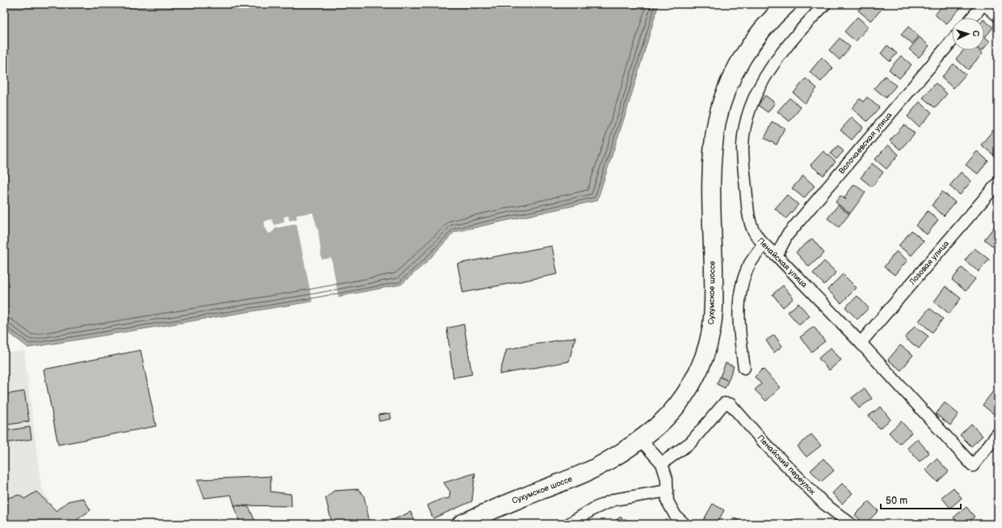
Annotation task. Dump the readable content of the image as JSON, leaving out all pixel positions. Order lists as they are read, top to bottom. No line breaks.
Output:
{"streets":{"highway":["Сухумское шоссе"],"street":["Волочаевская улица","Пенайская улица","Лозовая улица","Пенайский переулок"]},"crossings":[["Волочаевская улица","Пенайская улица"],["Пенайская улица","Лозовая улица"]],"scale_bar":"50 m","north":"right"}
